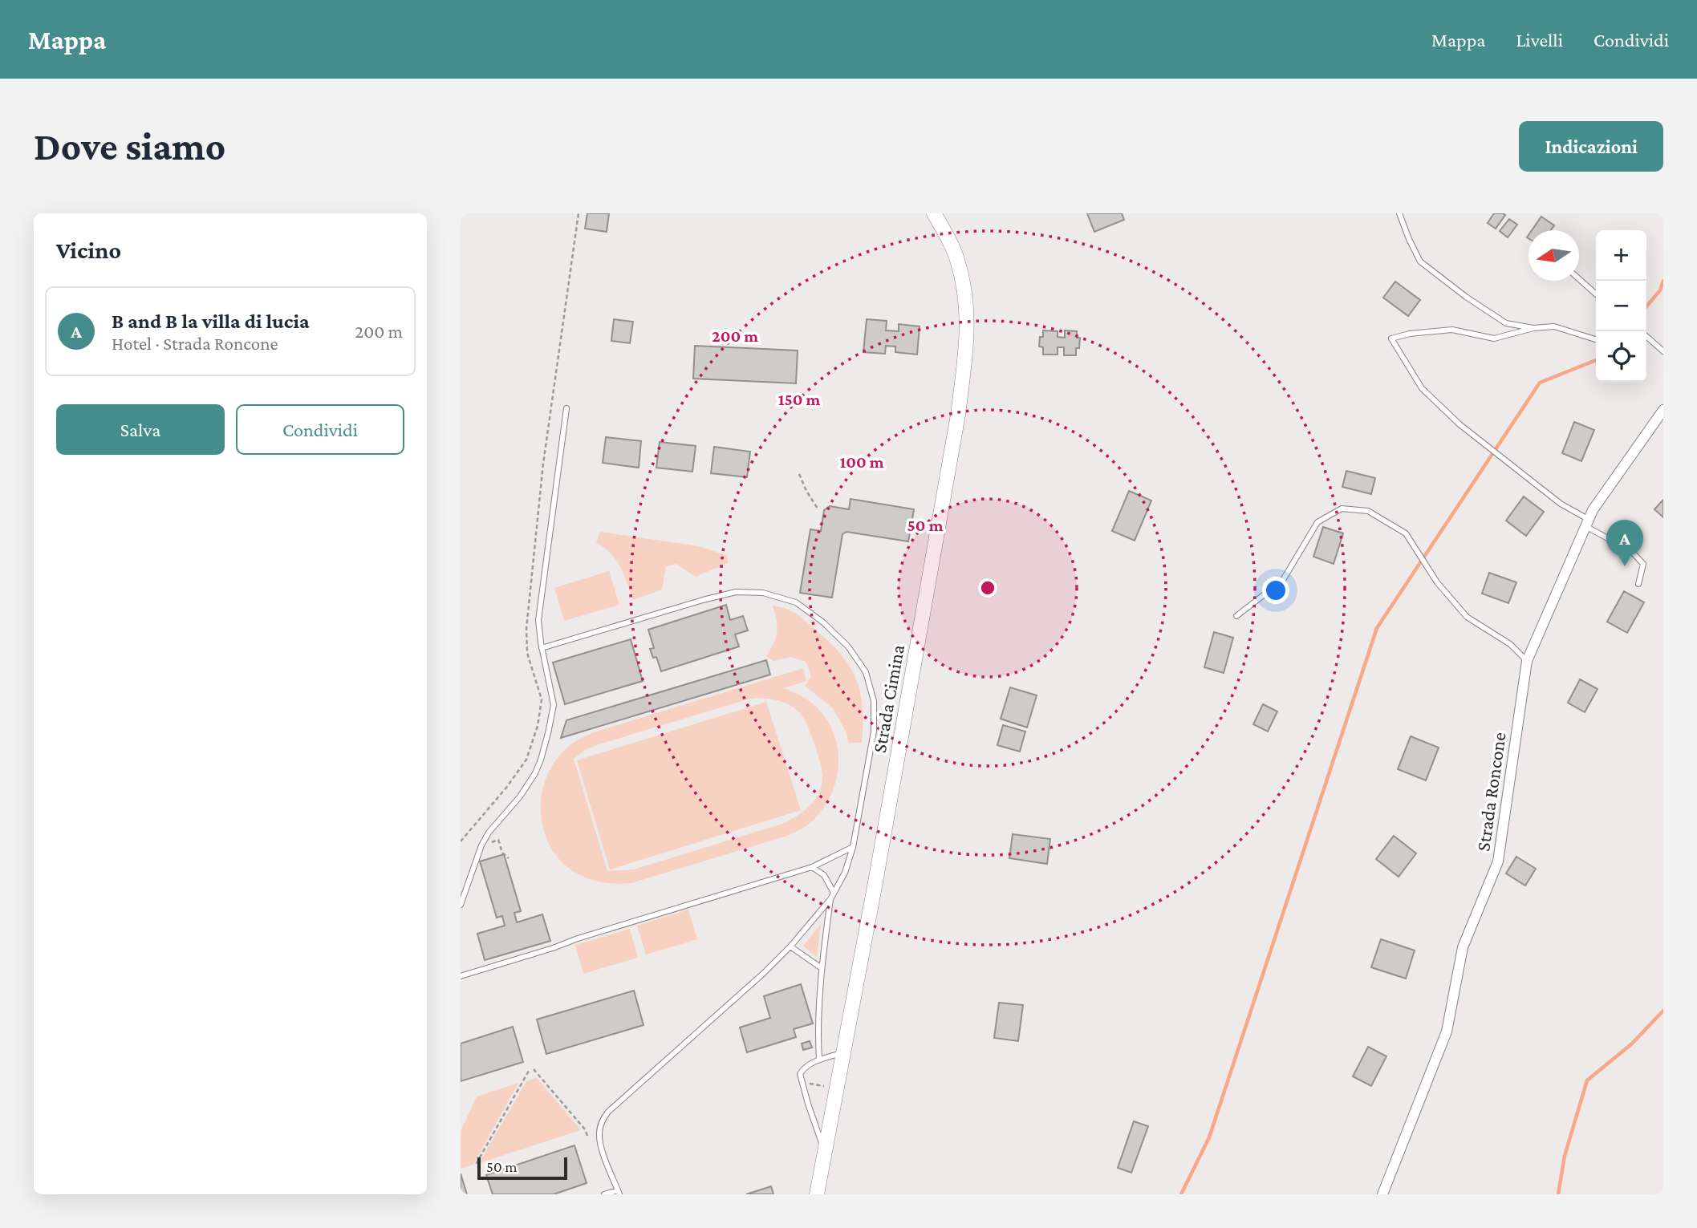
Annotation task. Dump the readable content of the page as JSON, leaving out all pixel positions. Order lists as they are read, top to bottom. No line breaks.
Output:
{"streets":{"main road":["Strada Cimina"],"street":["Strada Roncone"]},"scale_bar":"50 m","north":"left","page":{"header":"Mappa","nav":["Mappa","Livelli","Condividi"],"buttons":["Indicazioni",["Salva","Condividi"]],"title":"Dove siamo","heading":"Vicino","map_buttons":["+","−"],"list":[{"mark":"A","name":"B and B la villa di lucia","note":"Hotel · Strada Roncone","value":"200 m"}],"pins":"A","scale":"50 m"},"rings":["200 m","150 m","100 m","50 m"]}
